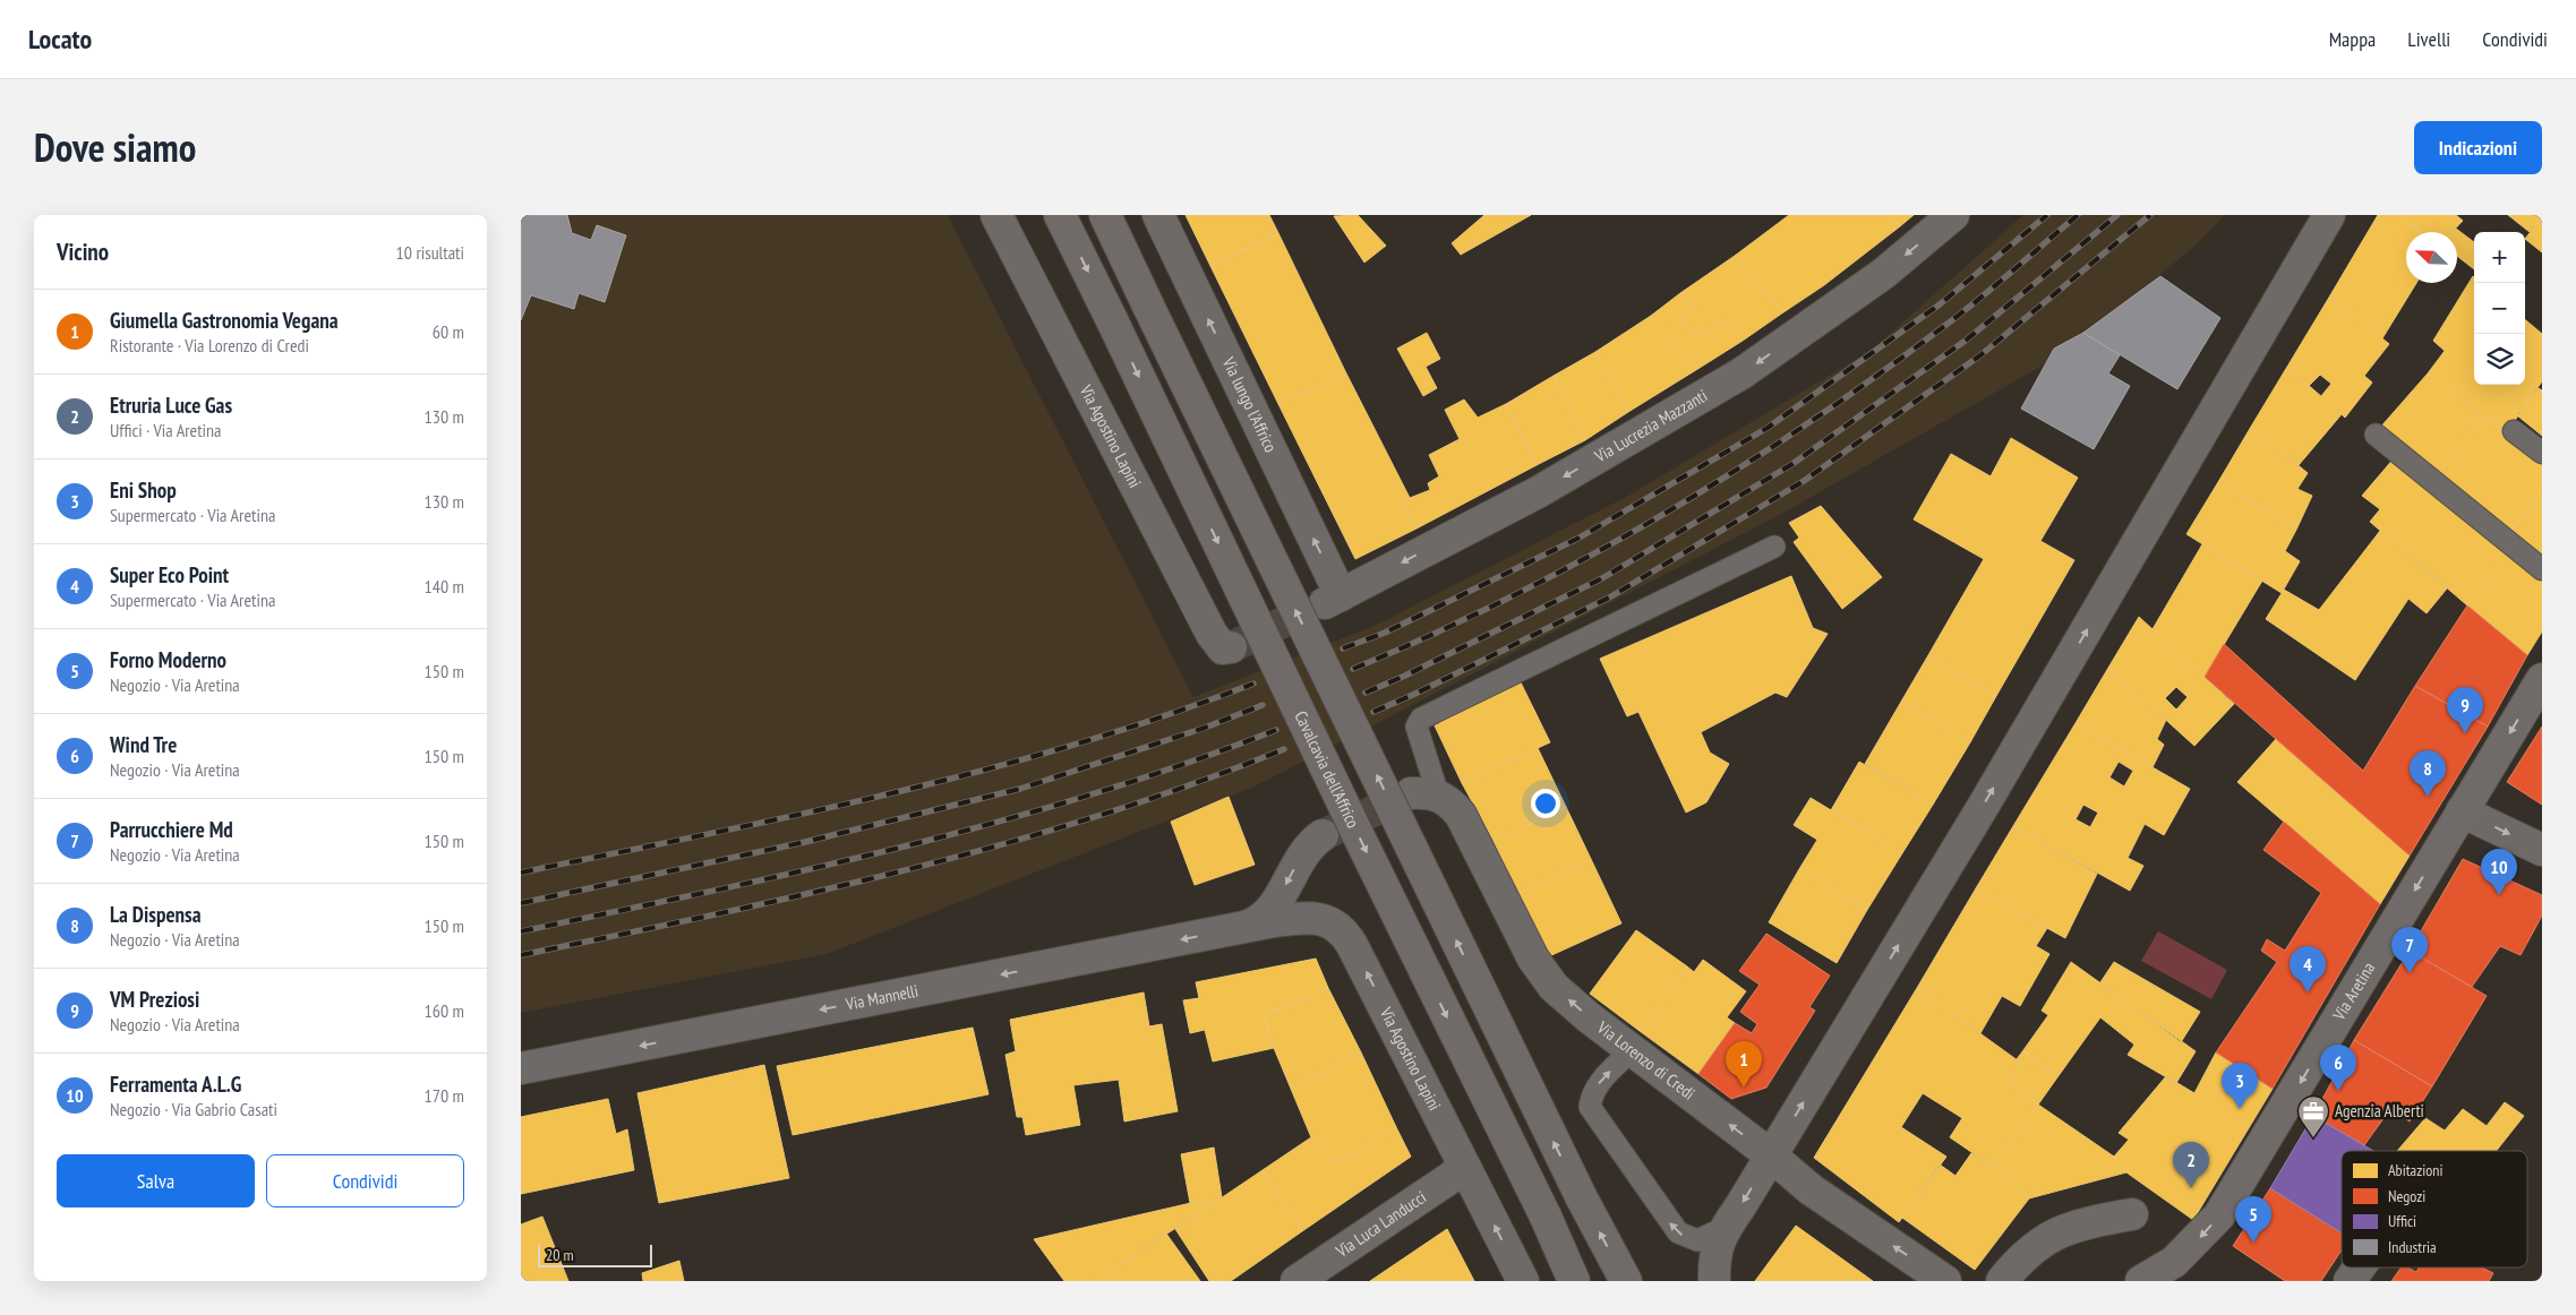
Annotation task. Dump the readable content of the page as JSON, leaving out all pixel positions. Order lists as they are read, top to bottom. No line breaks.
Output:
{"streets":{"street":["Via lungo l'Affrico","Via Lucrezia Mazzanti","Via Agostino Lapini","Cavalcavia dell'Affrico","Via Aretina","Via Mannelli","Via Lorenzo di Credi","Via Luca Landucci"]},"crossings":[["Via lungo l'Affrico","Via Lucrezia Mazzanti"],["Via Agostino Lapini","Via Mannelli"],["Via Agostino Lapini","Via Luca Landucci"]],"one_way":["Via Lucrezia Mazzanti","Via Aretina","Via Mannelli"],"places":{"office":["Agenzia Alberti"]},"legend":["Abitazioni","Negozi","Uffici","Industria"],"scale_bar":"20 m","north":"top left","page":{"header":"Locato","nav":["Mappa","Livelli","Condividi"],"title":"Dove siamo","buttons":["Indicazioni",["Salva","Condividi"]],"heading":["Vicino","10 risultati"],"map_buttons":["+","−"],"list":[{"mark":"1","name":"Giumella Gastronomia Vegana","note":"Ristorante · Via Lorenzo di Credi","value":"60 m"},{"mark":"2","name":"Etruria Luce Gas","note":"Uffici · Via Aretina","value":"130 m"},{"mark":"3","name":"Eni Shop","note":"Supermercato · Via Aretina","value":"130 m"},{"mark":"4","name":"Super Eco Point","note":"Supermercato · Via Aretina","value":"140 m"},{"mark":"5","name":"Forno Moderno","note":"Negozio · Via Aretina","value":"150 m"},{"mark":"6","name":"Wind Tre","note":"Negozio · Via Aretina","value":"150 m"},{"mark":"7","name":"Parrucchiere Md","note":"Negozio · Via Aretina","value":"150 m"},{"mark":"8","name":"La Dispensa","note":"Negozio · Via Aretina","value":"150 m"},{"mark":"9","name":"VM Preziosi","note":"Negozio · Via Aretina","value":"160 m"},{"mark":"10","name":"Ferramenta A.L.G","note":"Negozio · Via Gabrio Casati","value":"170 m"}],"pins":["9","8","10","7","4","1","6","3","2","5"],"scale":"20 m"}}
